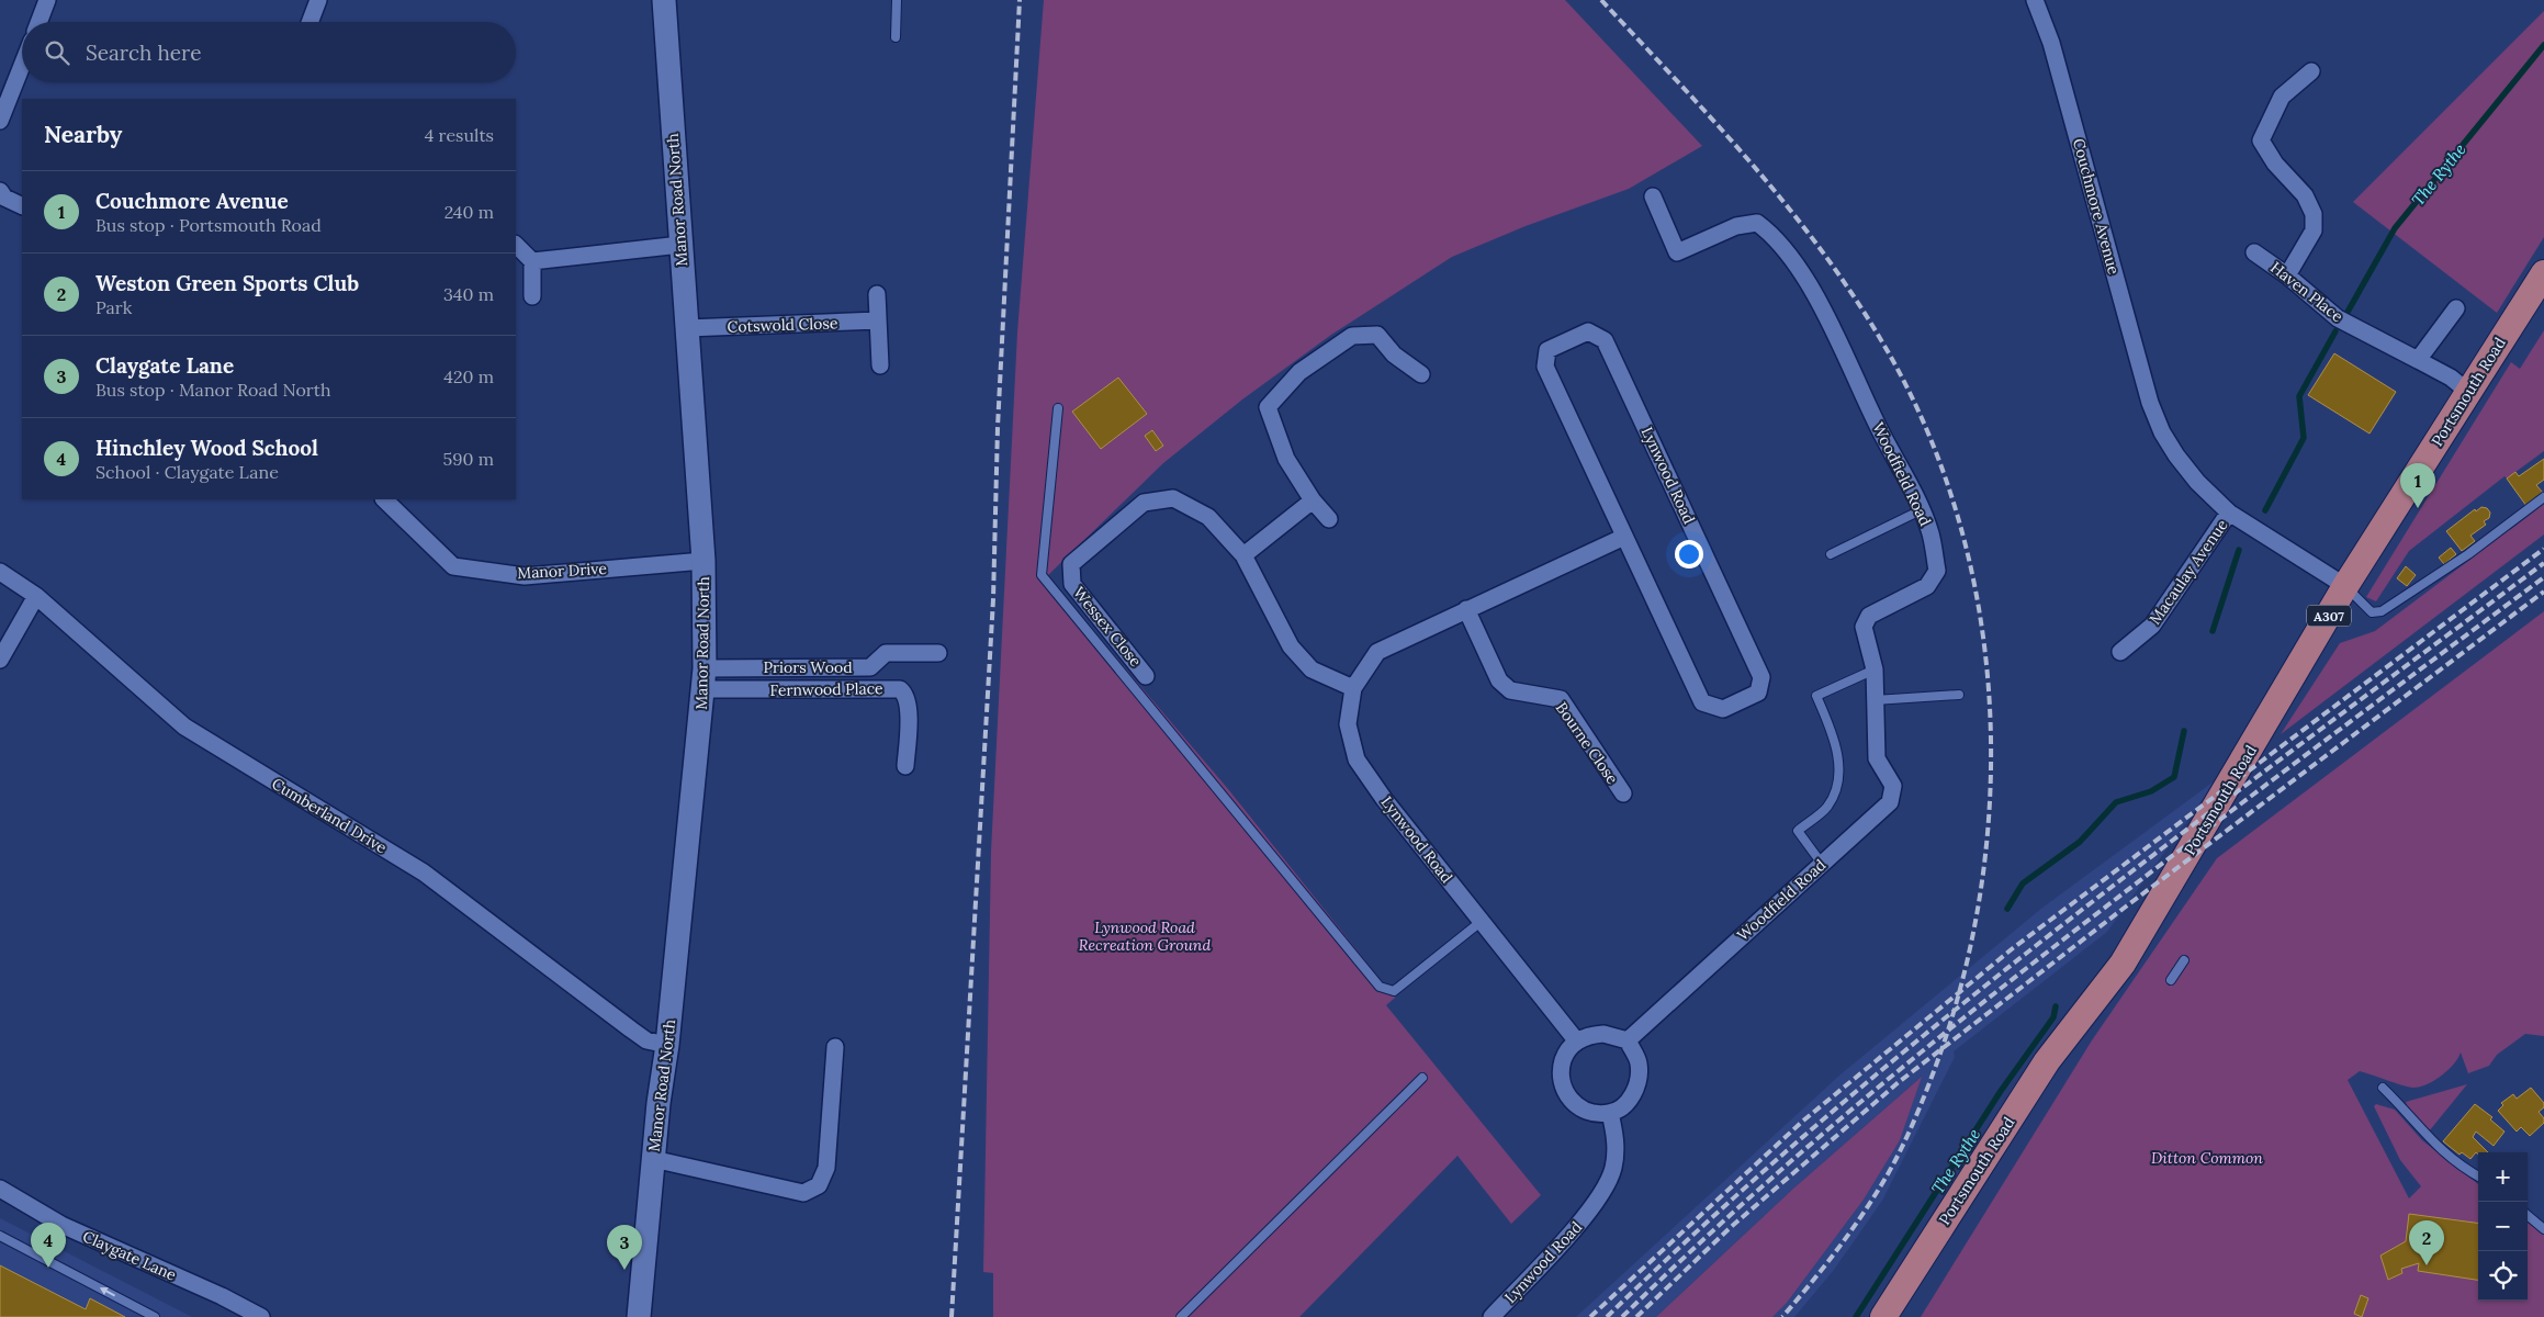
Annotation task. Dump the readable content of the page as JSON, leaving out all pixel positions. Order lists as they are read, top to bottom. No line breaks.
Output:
{"streets":{"main road":["Portsmouth Road","A307"],"street":["Manor Road North","Couchmore Avenue","Haven Place","Cotswold Close","Woodfield Road","Lynwood Road","Manor Drive","Macaulay Avenue","Wessex Close","Priors Wood","Fernwood Place","Bourne Close","Cumberland Drive","Claygate Lane"]},"crossings":[["Manor Road North","Cotswold Close"],["Manor Road North","Manor Drive"],["Manor Road North","Priors Wood"],["Manor Road North","Fernwood Place"],["Manor Road North","Cumberland Drive"],["Couchmore Avenue","Portsmouth Road"],["Couchmore Avenue","Macaulay Avenue"],["Haven Place","Portsmouth Road"],["Woodfield Road","Lynwood Road"],["Lynwood Road","Wessex Close"],["Lynwood Road","Bourne Close"],["Priors Wood","Fernwood Place"]],"water":["The Rythe"],"parks":["Lynwood Road Recreation Ground","Ditton Common"],"page":{"search":"Search here","heading":["Nearby","4 results"],"list":[{"mark":"1","name":"Couchmore Avenue","note":"Bus stop · Portsmouth Road","value":"240 m"},{"mark":"2","name":"Weston Green Sports Club","note":"Park","value":"340 m"},{"mark":"3","name":"Claygate Lane","note":"Bus stop · Manor Road North","value":"420 m"},{"mark":"4","name":"Hinchley Wood School","note":"School · Claygate Lane","value":"590 m"}],"pins":["1","2","4","3"],"map_buttons":["+","−"]}}
